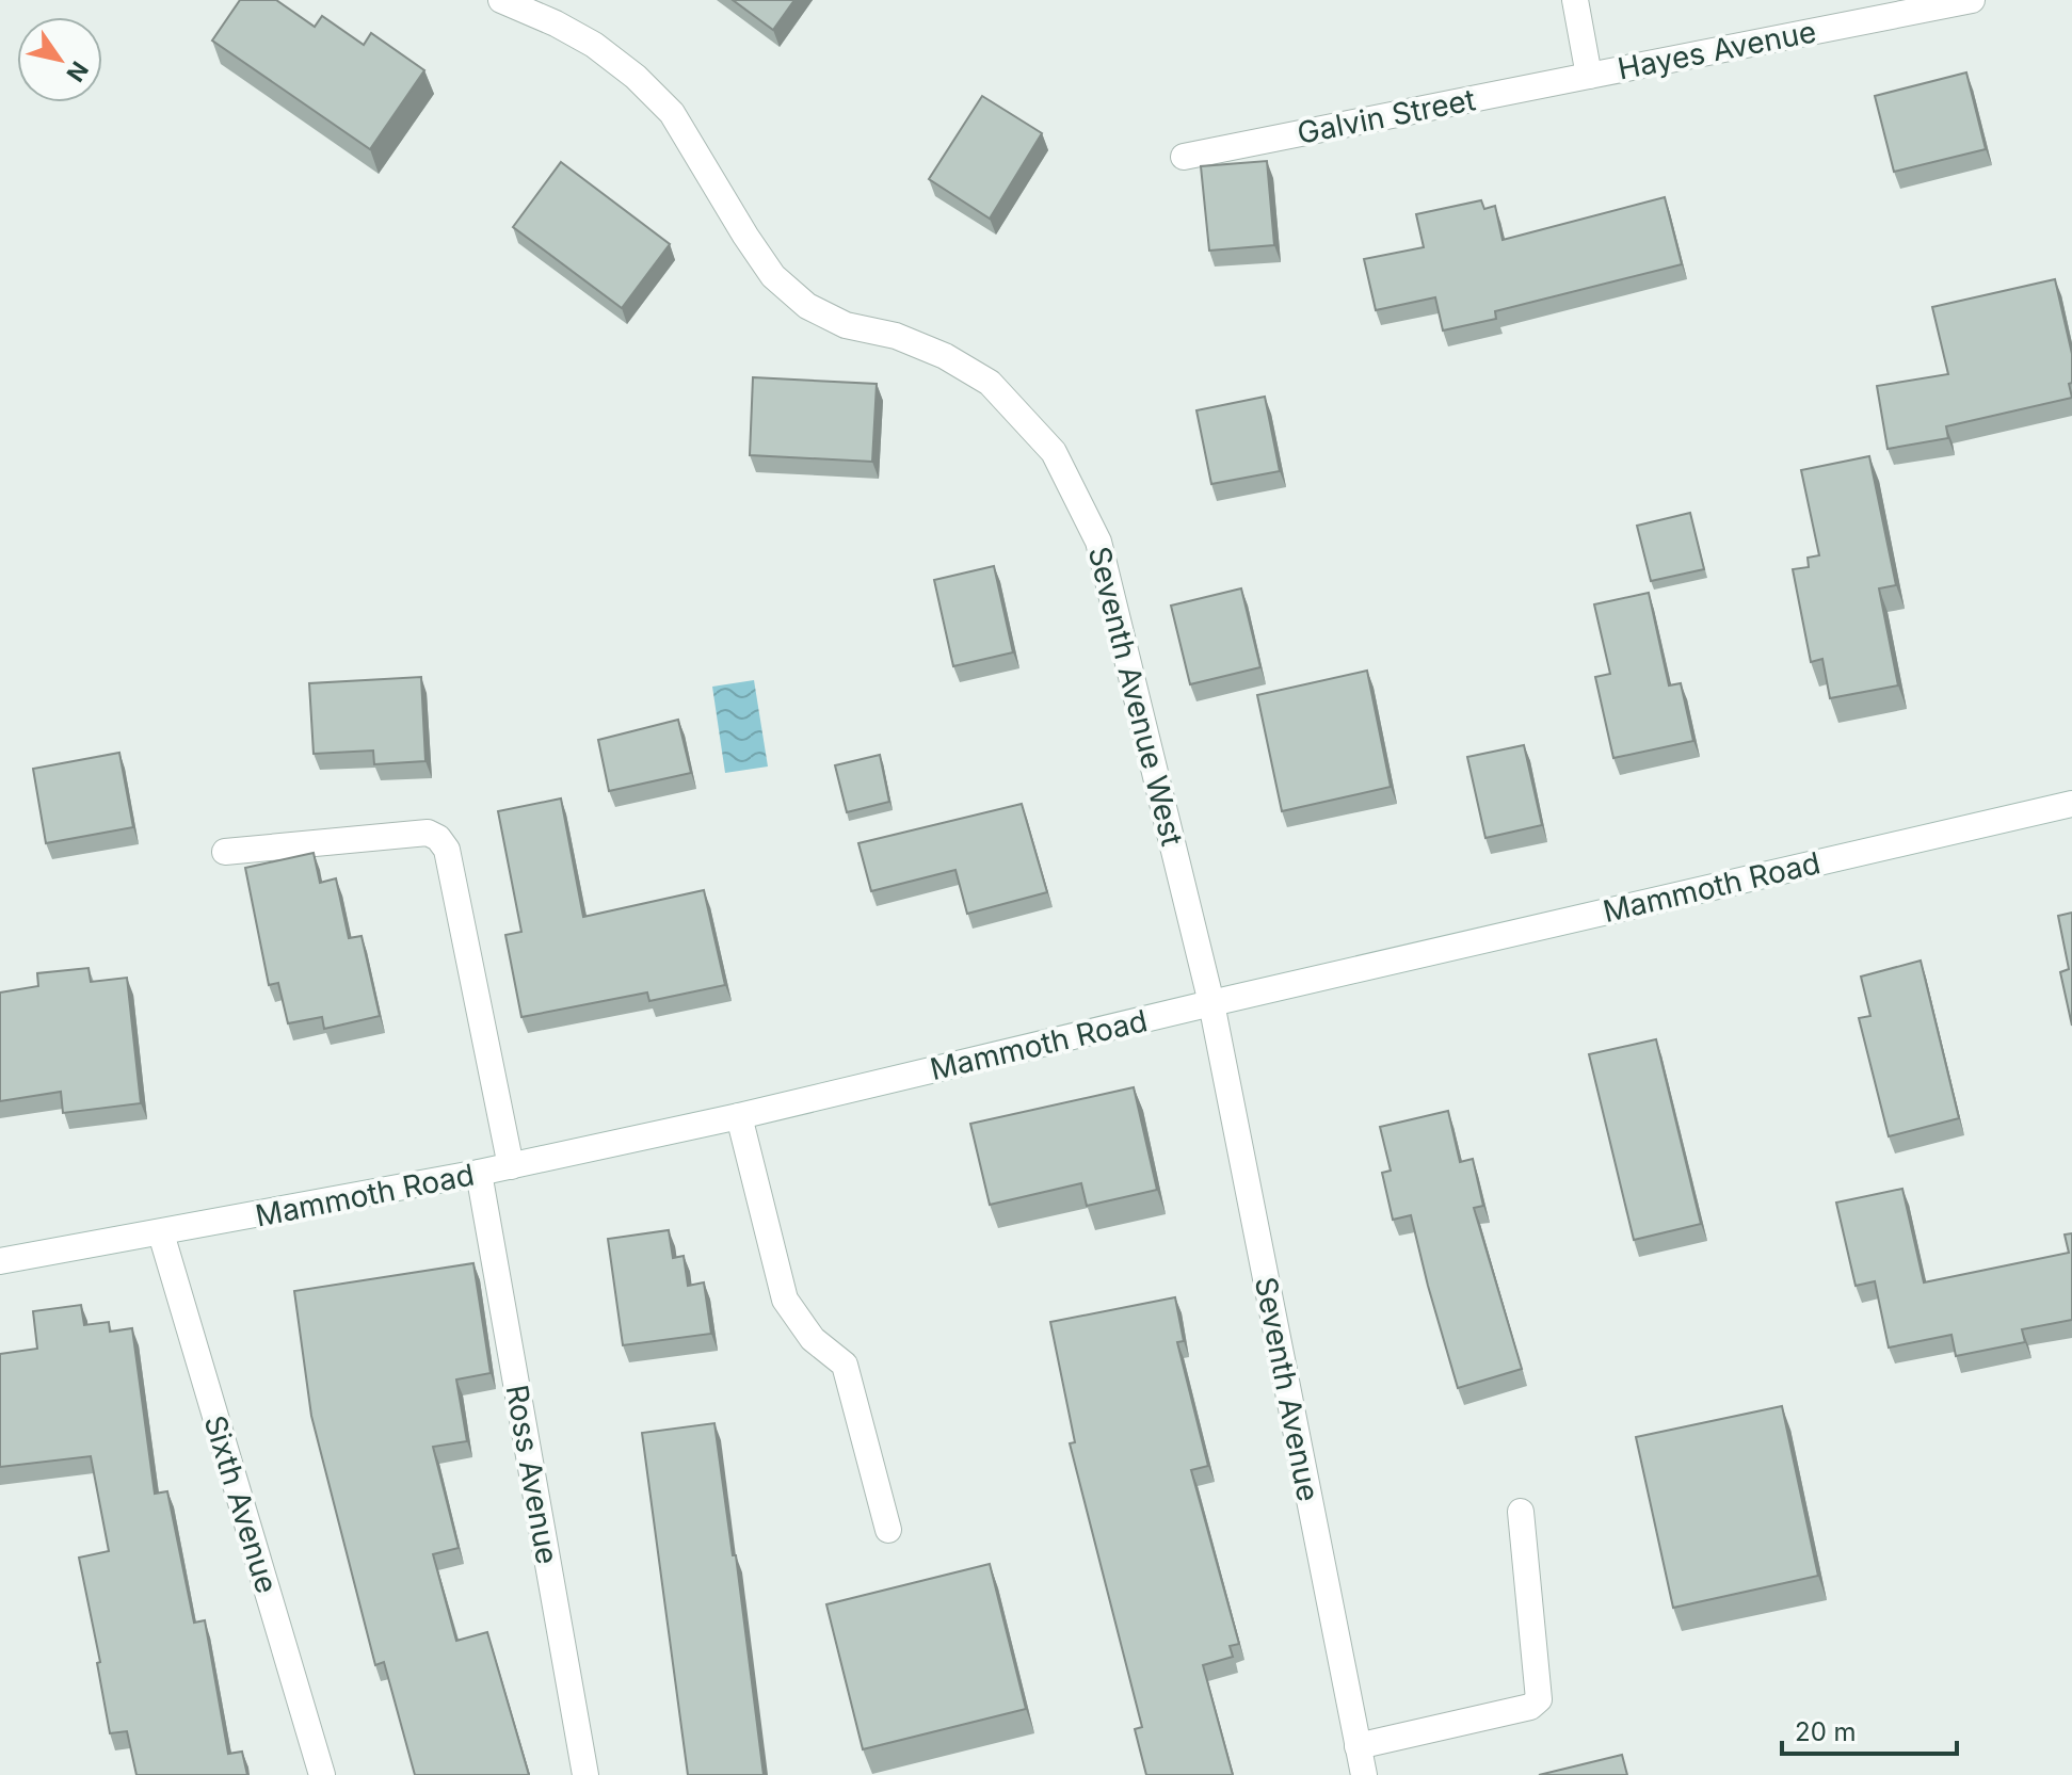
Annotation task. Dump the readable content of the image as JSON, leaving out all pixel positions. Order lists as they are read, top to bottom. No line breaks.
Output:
{"streets":{"street":["Hayes Avenue","Galvin Street","Seventh Avenue West","Mammoth Road","Seventh Avenue","Ross Avenue","Sixth Avenue"]},"crossings":[["Hayes Avenue","Galvin Street"],["Seventh Avenue West","Mammoth Road"],["Seventh Avenue West","Seventh Avenue"],["Mammoth Road","Seventh Avenue"],["Mammoth Road","Ross Avenue"],["Mammoth Road","Sixth Avenue"]],"scale_bar":"20 m","north":"bottom right"}
